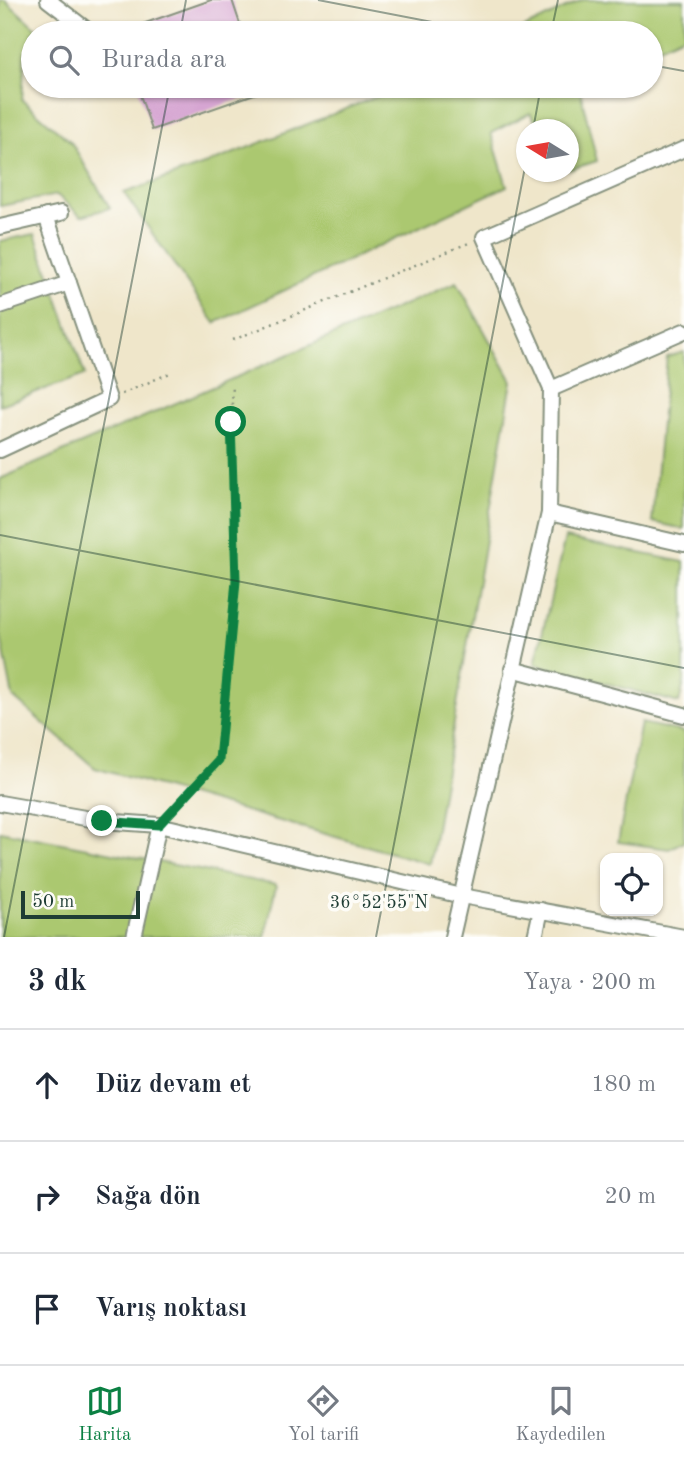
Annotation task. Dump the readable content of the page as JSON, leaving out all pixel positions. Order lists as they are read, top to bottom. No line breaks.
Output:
{"scale_bar":"50 m","north":"left","page":{"search":"Burada ara","scale":"50 m","heading":["3 dk","Yaya · 200 m"],"list":[["Düz devam et","180 m"],["Sağa dön","20 m"],"Varış noktası"],"nav":["Harita","Yol tarifi","Kaydedilen"]},"coordinates":["36°52'55\"N"]}
